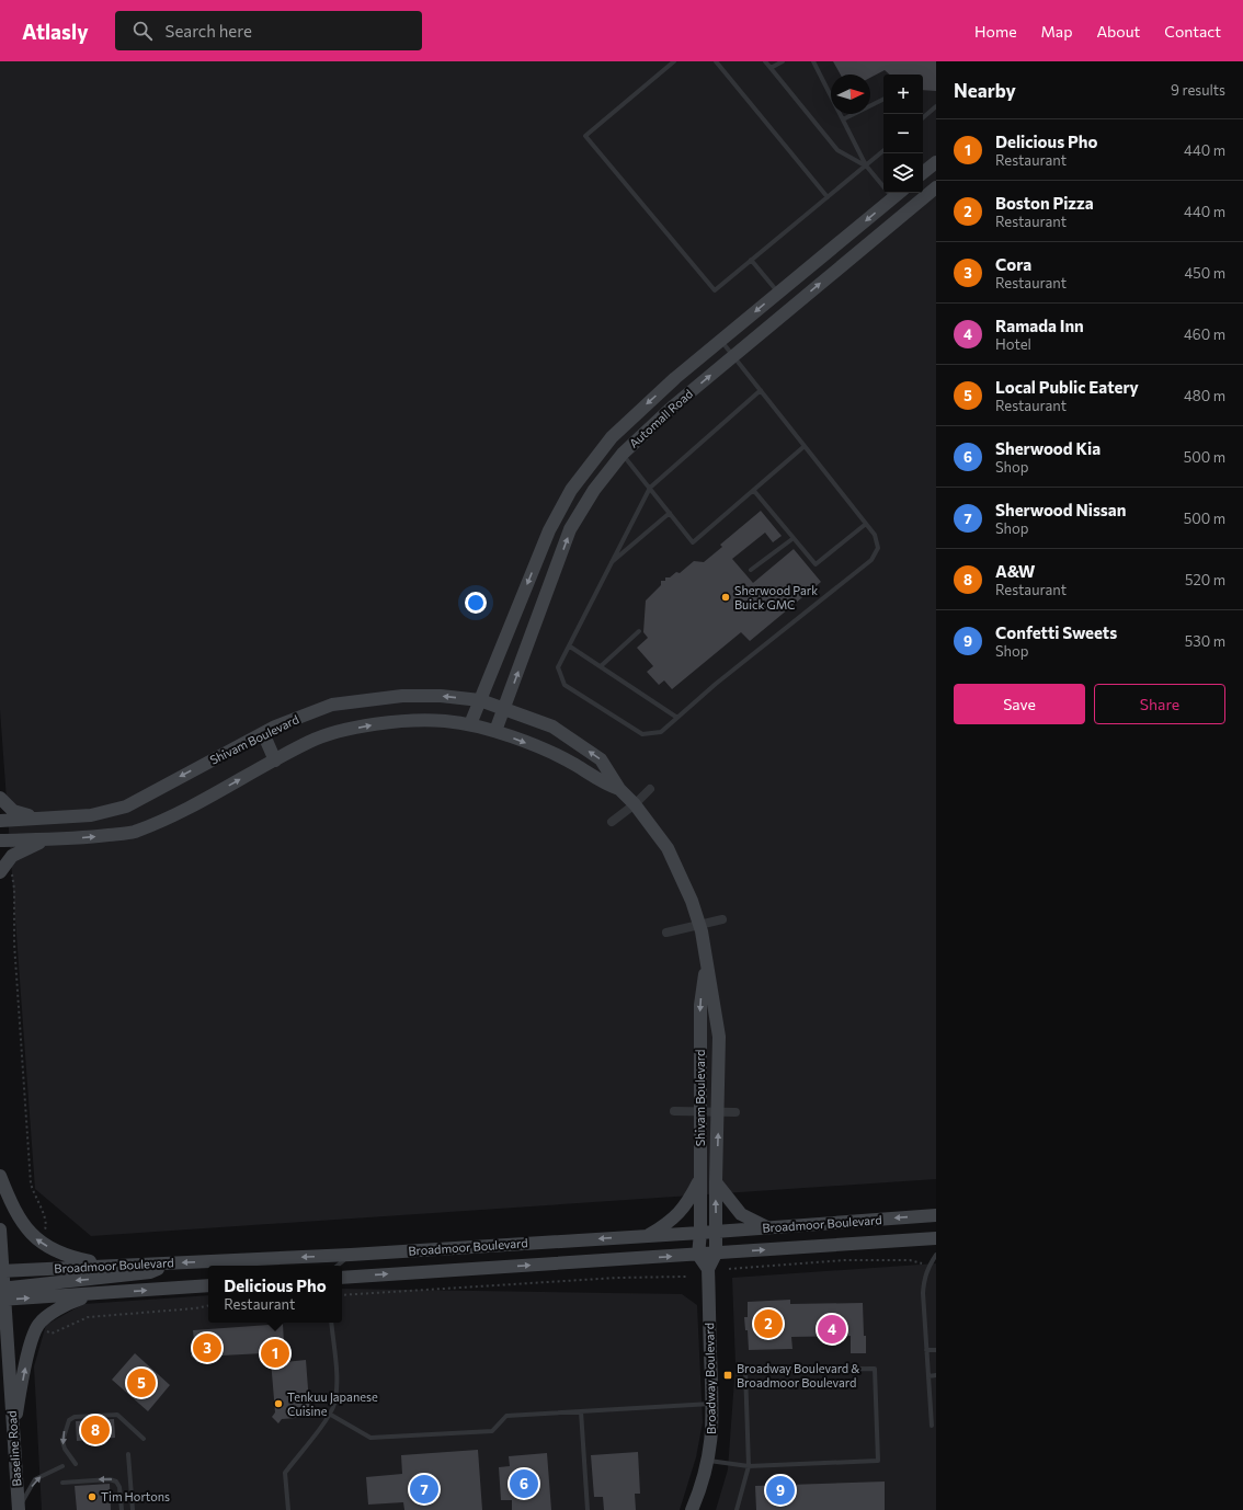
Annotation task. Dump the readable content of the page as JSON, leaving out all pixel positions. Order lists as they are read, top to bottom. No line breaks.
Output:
{"streets":{"street":["Automall Road","Shivam Boulevard","Broadmoor Boulevard","Broadway Boulevard","Baseline Road"]},"crossings":[["Automall Road","Shivam Boulevard"],["Shivam Boulevard","Broadmoor Boulevard"],["Broadmoor Boulevard","Baseline Road"]],"places":{"other":["Sherwood Park Buick GMC","Tenkuu Japanese Cuisine","Tim Hortons"],"transit":["Broadway Boulevard & Broadmoor Boulevard"]},"north":"right","page":{"header":"Atlasly","search":"Search here","nav":["Home","Map","About","Contact"],"heading":["Nearby","9 results"],"map_buttons":["+","−"],"list":[{"mark":"1","name":"Delicious Pho","note":"Restaurant","value":"440 m"},{"mark":"2","name":"Boston Pizza","note":"Restaurant","value":"440 m"},{"mark":"3","name":"Cora","note":"Restaurant","value":"450 m"},{"mark":"4","name":"Ramada Inn","note":"Hotel","value":"460 m"},{"mark":"5","name":"Local Public Eatery","note":"Restaurant","value":"480 m"},{"mark":"6","name":"Sherwood Kia","note":"Shop","value":"500 m"},{"mark":"7","name":"Sherwood Nissan","note":"Shop","value":"500 m"},{"mark":"8","name":"A&W","note":"Restaurant","value":"520 m"},{"mark":"9","name":"Confetti Sweets","note":"Shop","value":"530 m"}],"buttons":["Save","Share"],"popup":["Delicious Pho","Restaurant"],"pins":["2","4","3","1","5","8","6","7","9"]}}
